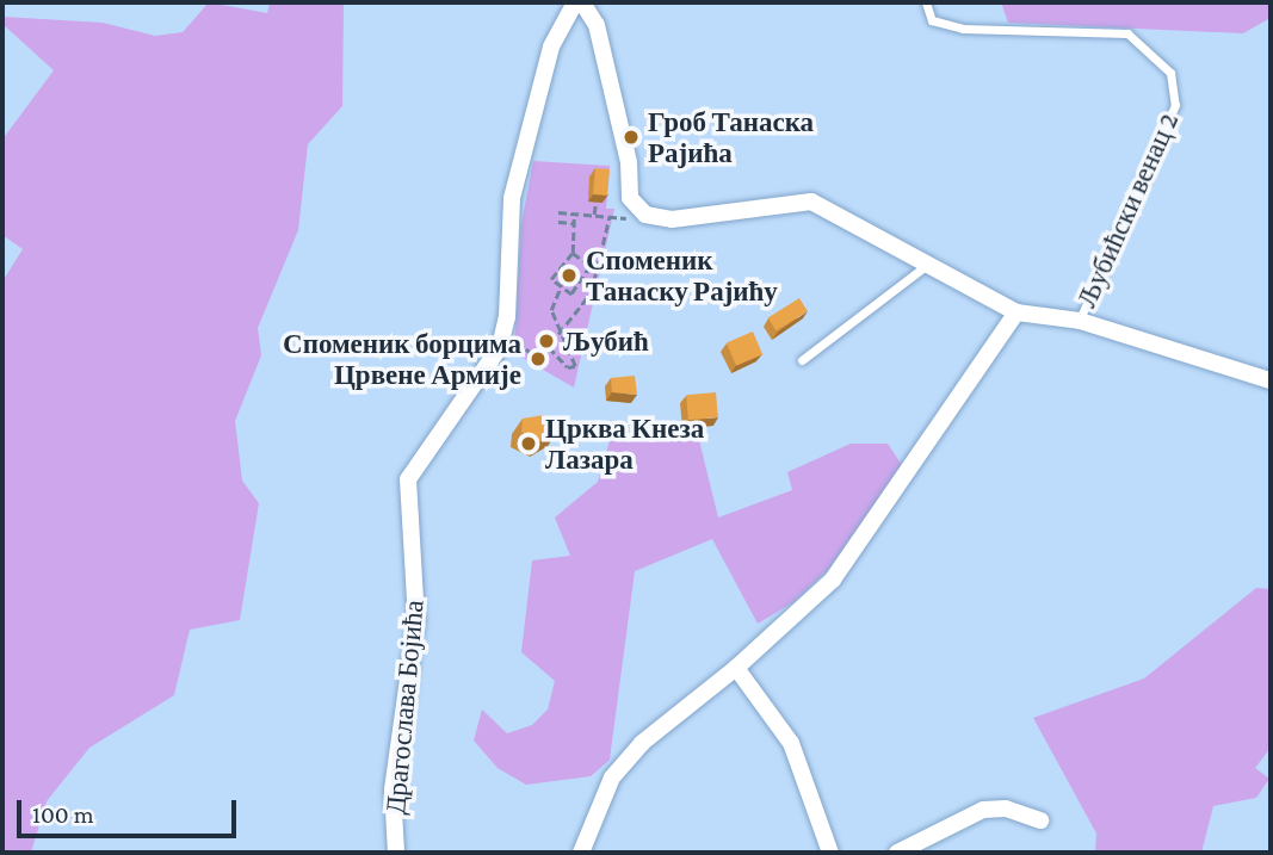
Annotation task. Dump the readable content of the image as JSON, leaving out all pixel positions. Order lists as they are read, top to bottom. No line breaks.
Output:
{"streets":{"street":["Љубићски венац 2","Драгослава Бојића"]},"places":["Гроб Танаска Рајића","Споменик Танаску Рајићу","Љубић","Споменик борцима Црвене Армије","Црква Кнеза Лазара"],"scale_bar":"100 m"}
